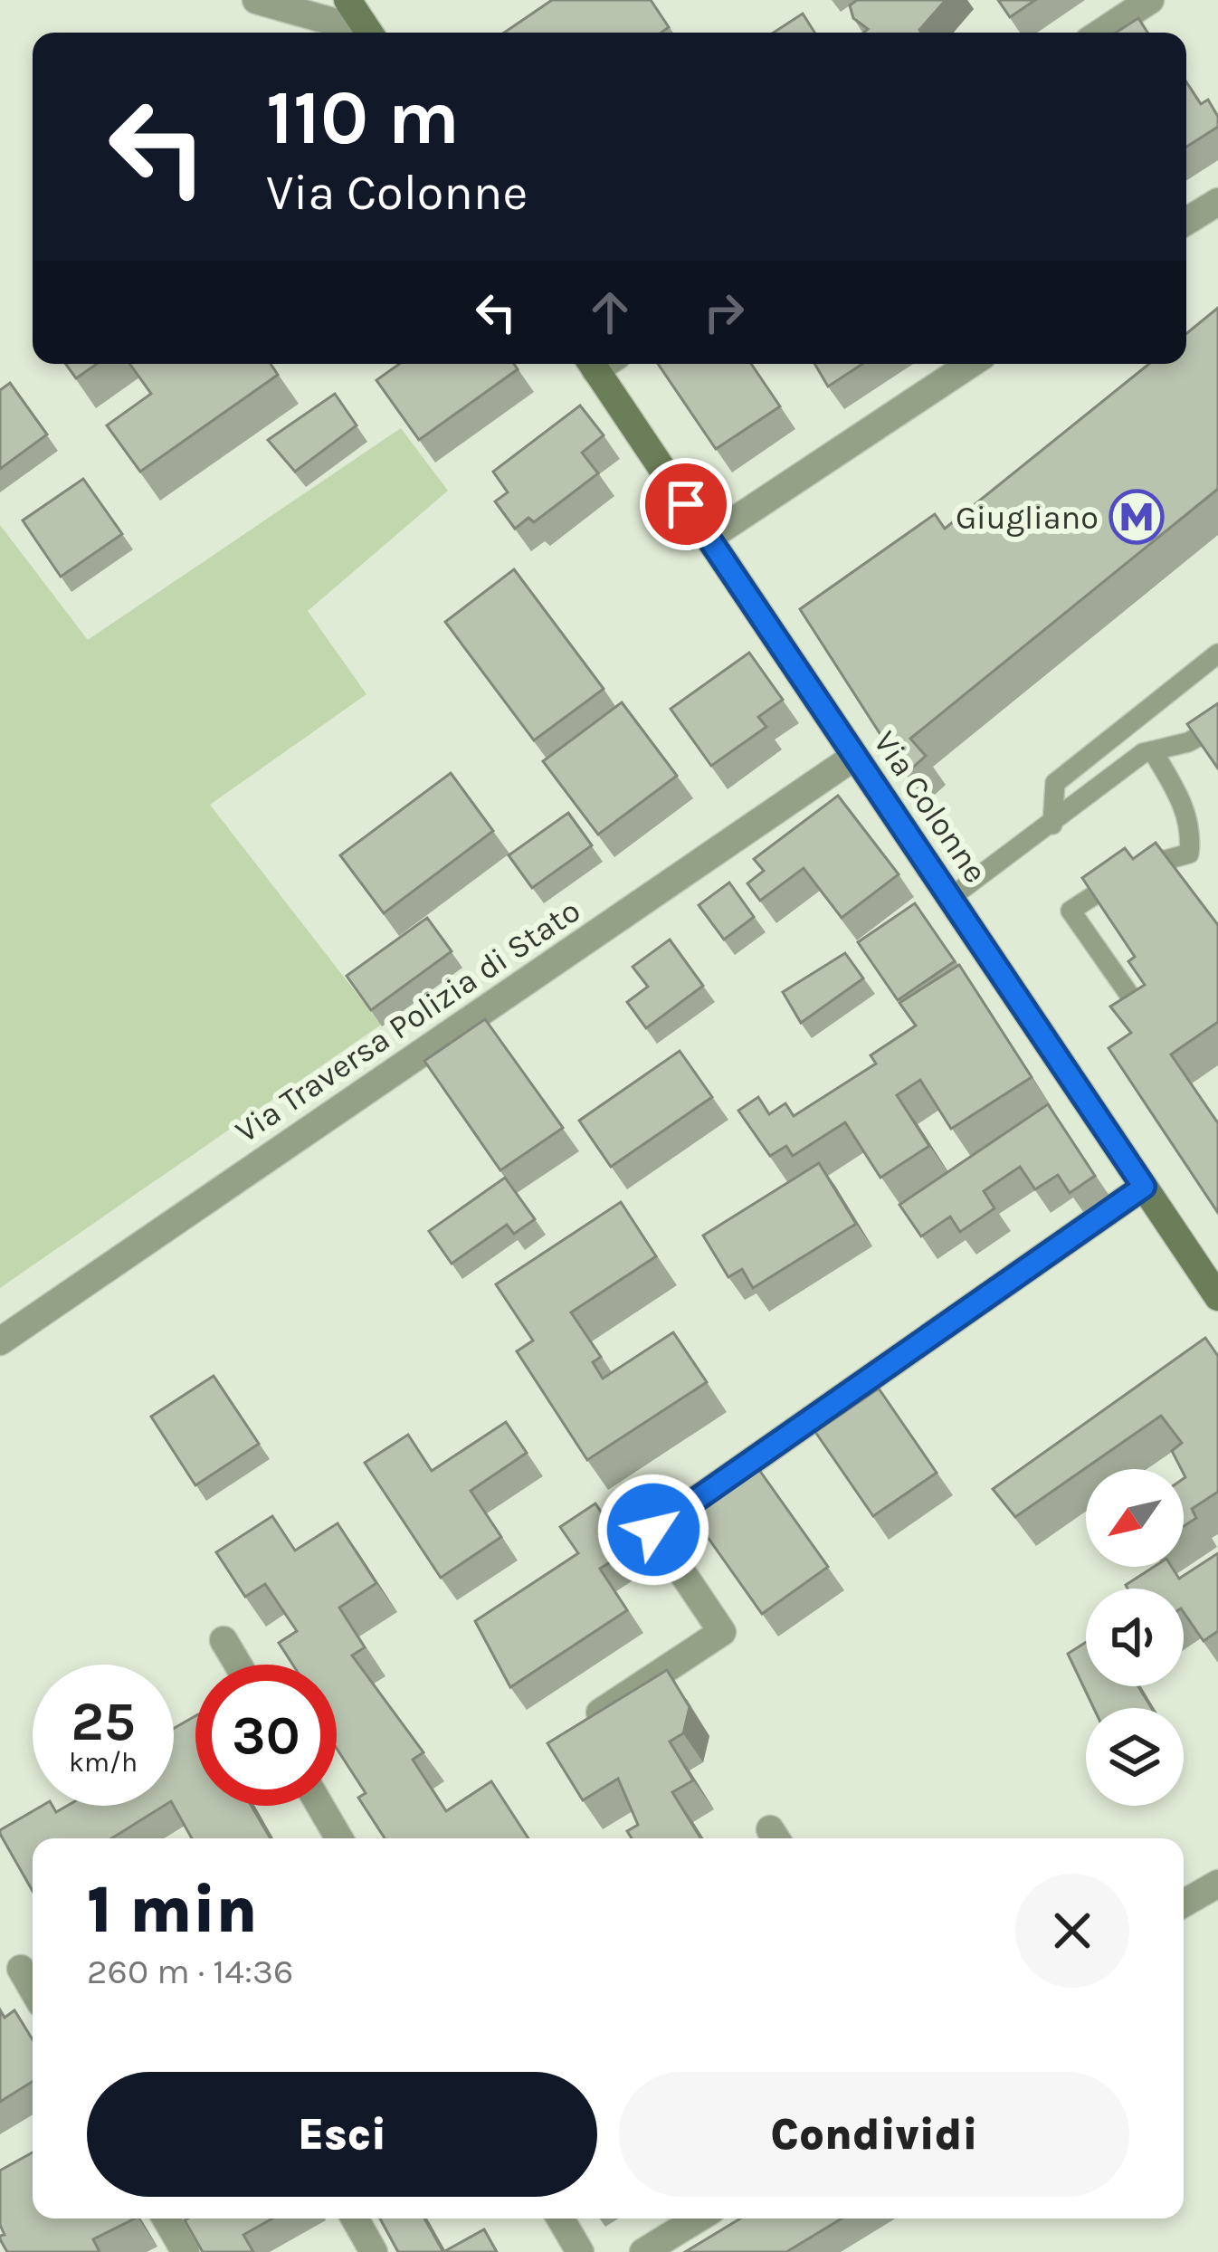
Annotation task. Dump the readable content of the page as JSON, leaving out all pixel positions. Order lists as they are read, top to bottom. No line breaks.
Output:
{"streets":{"main road":["Via Colonne"],"street":["Via Traversa Polizia di Stato"]},"crossings":[["Via Colonne","Via Traversa Polizia di Stato"]],"places":{"metro station":["Giugliano"]},"north":"bottom left","page":{"turn":["110 m","Via Colonne"],"speed":"25 km/h","limit":"30","heading":["1 min","260 m · 14:36"],"buttons":["Esci","Condividi"]}}
